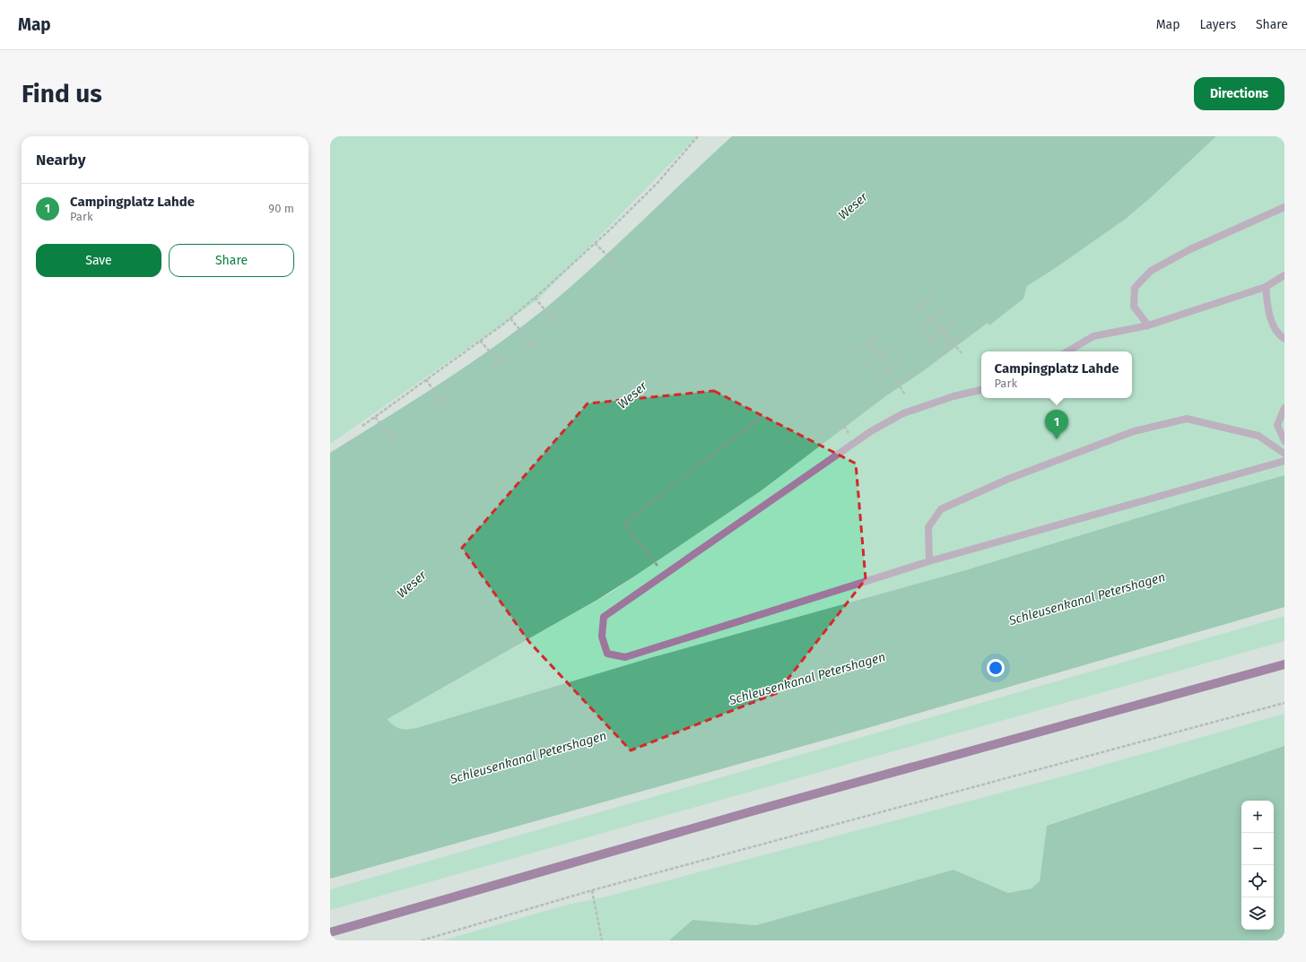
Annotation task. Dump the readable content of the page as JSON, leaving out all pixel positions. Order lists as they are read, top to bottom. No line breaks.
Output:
{"water":["Weser","Schleusenkanal Petershagen"],"page":{"header":"Map","nav":["Map","Layers","Share"],"buttons":["Directions",["Save","Share"]],"title":"Find us","heading":"Nearby","list":[{"mark":"1","name":"Campingplatz Lahde","note":"Park","value":"90 m"}],"popup":["Campingplatz Lahde","Park"],"pins":"1","map_buttons":["+","−"]}}
